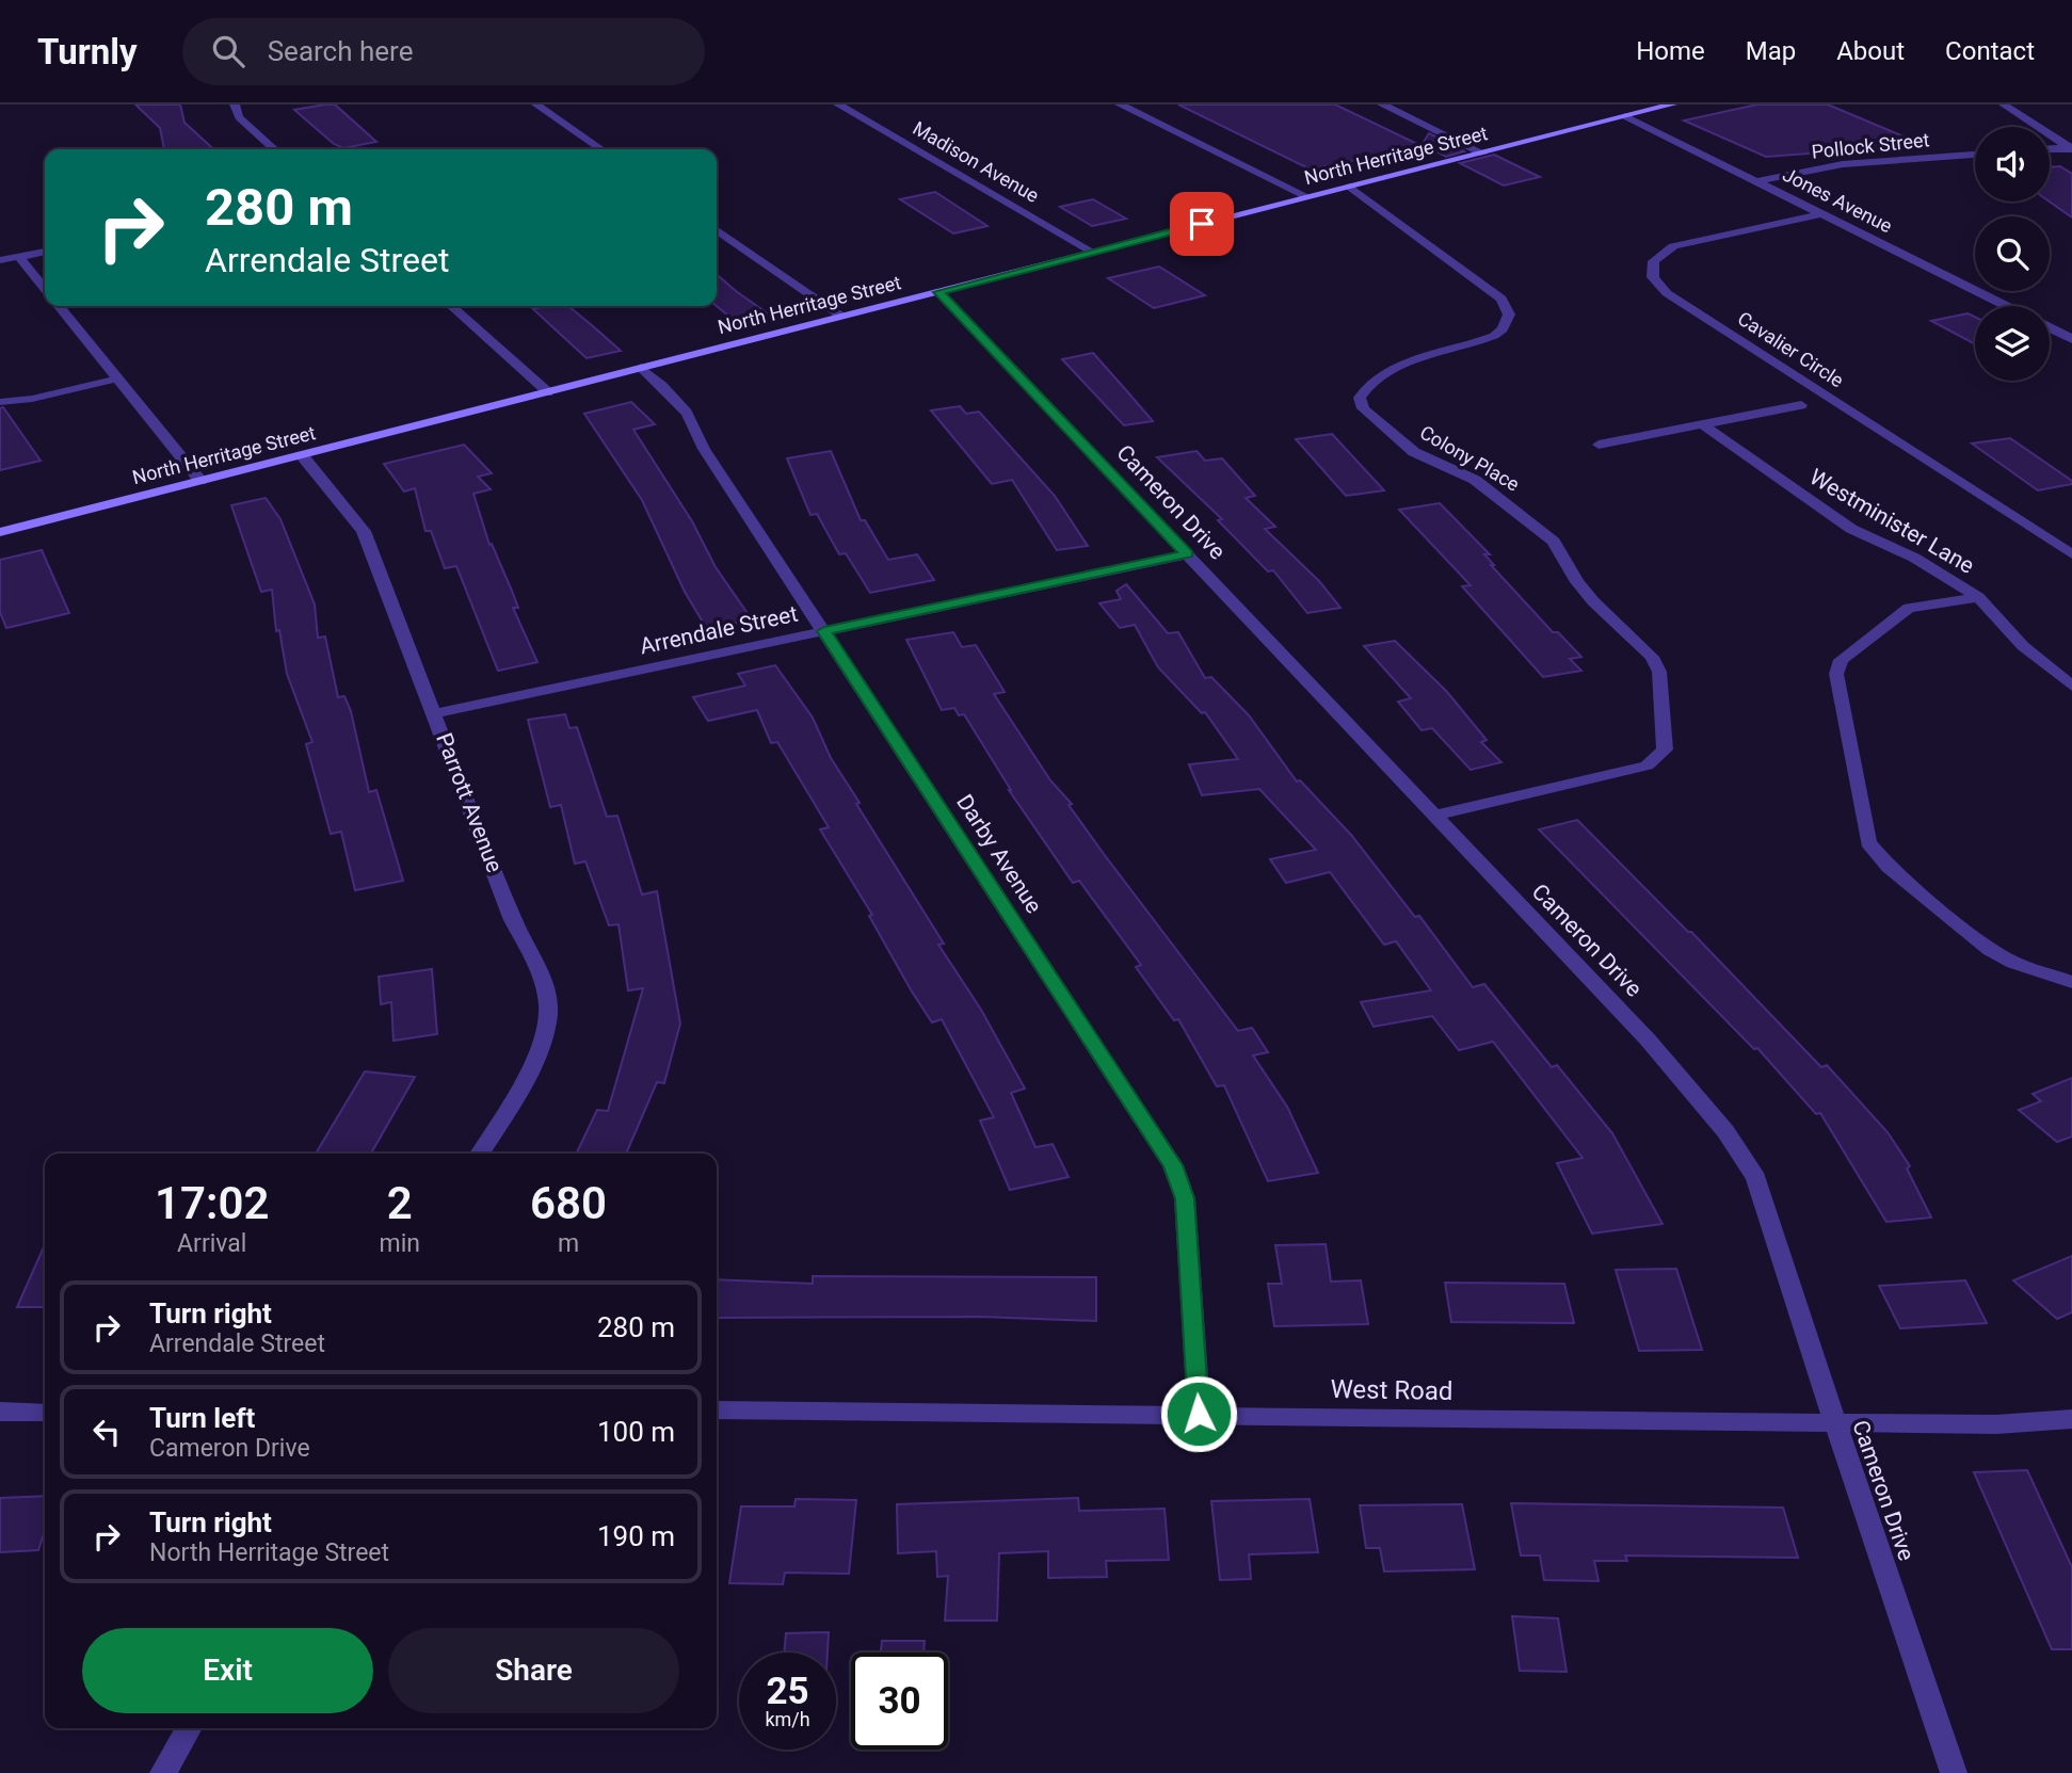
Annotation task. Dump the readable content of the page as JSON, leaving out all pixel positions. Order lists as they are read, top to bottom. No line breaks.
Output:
{"streets":{"street":["Pollock Street","North Herritage Street","Madison Avenue","Jones Avenue","Cavalier Circle","Colony Place","Cameron Drive","Westminister Lane","Arrendale Street","Parrott Avenue","Darby Avenue","West Road"]},"crossings":[["Pollock Street","Jones Avenue"],["North Herritage Street","Madison Avenue"],["North Herritage Street","Jones Avenue"],["North Herritage Street","Colony Place"],["North Herritage Street","Cameron Drive"],["North Herritage Street","Parrott Avenue"],["North Herritage Street","Darby Avenue"],["Jones Avenue","Cavalier Circle"],["Colony Place","Cameron Drive"],["Cameron Drive","Arrendale Street"],["Cameron Drive","West Road"],["Arrendale Street","Parrott Avenue"],["Arrendale Street","Darby Avenue"],["Darby Avenue","West Road"]],"page":{"header":"Turnly","search":"Search here","nav":["Home","Map","About","Contact"],"turn":["280 m","Arrendale Street"],"eta":["17:02","Arrival","2","min","680","m"],"list":[{"name":"Turn right","note":"Arrendale Street","value":"280 m"},{"name":"Turn left","note":"Cameron Drive","value":"100 m"},{"name":"Turn right","note":"North Herritage Street","value":"190 m"}],"buttons":["Exit","Share"],"speed":"25 km/h","limit":"30"}}
